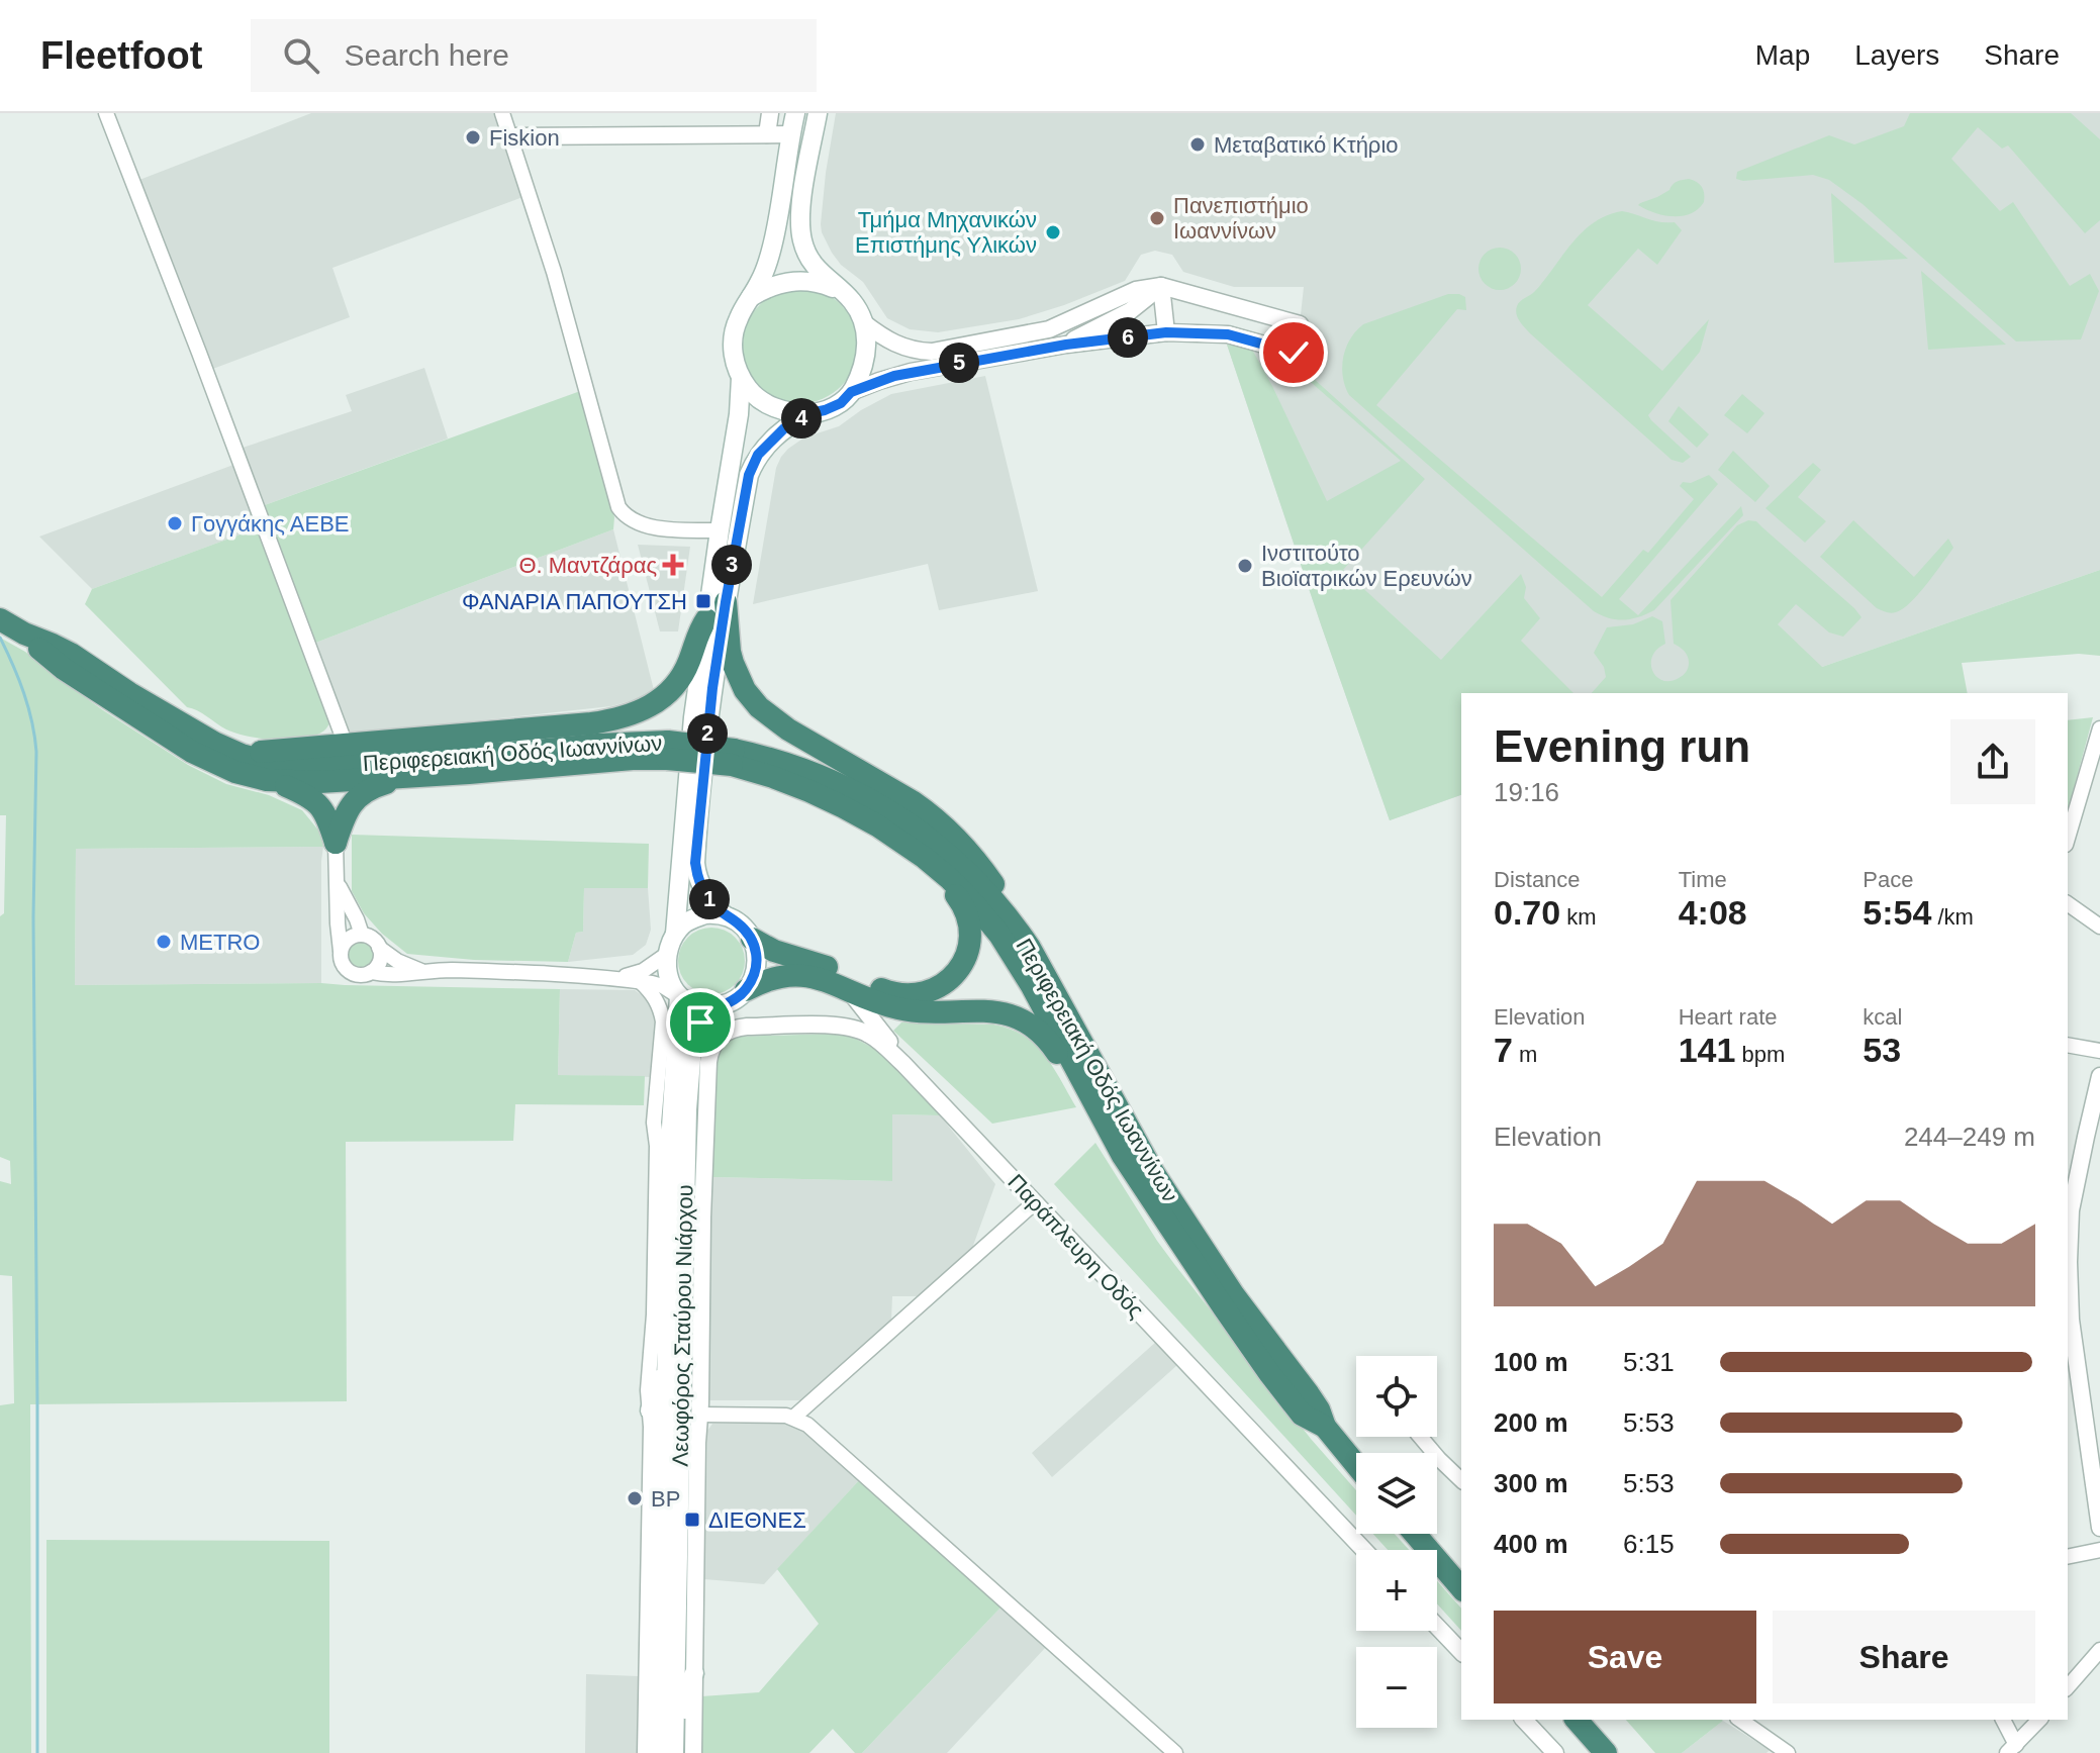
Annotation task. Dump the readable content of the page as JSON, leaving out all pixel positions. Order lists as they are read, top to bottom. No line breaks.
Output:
{"streets":{"highway":["Περιφερειακή Οδός Ιωαννίνων"],"main road":["Λεωφόρος Σταύρου Νιάρχου"],"street":["Παράπλευρη Οδός"]},"places":{"other":["Fiskion","Μεταβατικό Κτήριο","Πανεπιστήμιο Ιωαννίνων","Τμήμα Μηχανικών Επιστήμης Υλικών","Γογγάκης ΑΕΒΕ","Ινστιτούτο Βιοϊατρικών Ερευνών","METRO","BP"],"health":["Θ. Μαντζάρας"],"transit":["ΦΑΝΑΡΙΑ ΠΑΠΟΥΤΣΗ","ΔΙΕΘΝΕΣ"]},"page":{"header":"Fleetfoot","search":"Search here","nav":["Map","Layers","Share"],"pins":["6","5","4","3","2","1"],"heading":["Evening run","19:16"],"stats":[["Distance","0.70 km"],["Time","4:08"],["Pace","5:54 /km"],["Elevation","7 m"],["Heart rate","141 bpm"],["kcal","53"]],"chart":["Elevation","244–249 m"],"list":[{"name":"100 m","note":"5:31"},{"name":"200 m","note":"5:53"},{"name":"300 m","note":"5:53"},{"name":"400 m","note":"6:15"}],"map_buttons":["+","−"],"buttons":["Save","Share"]}}
